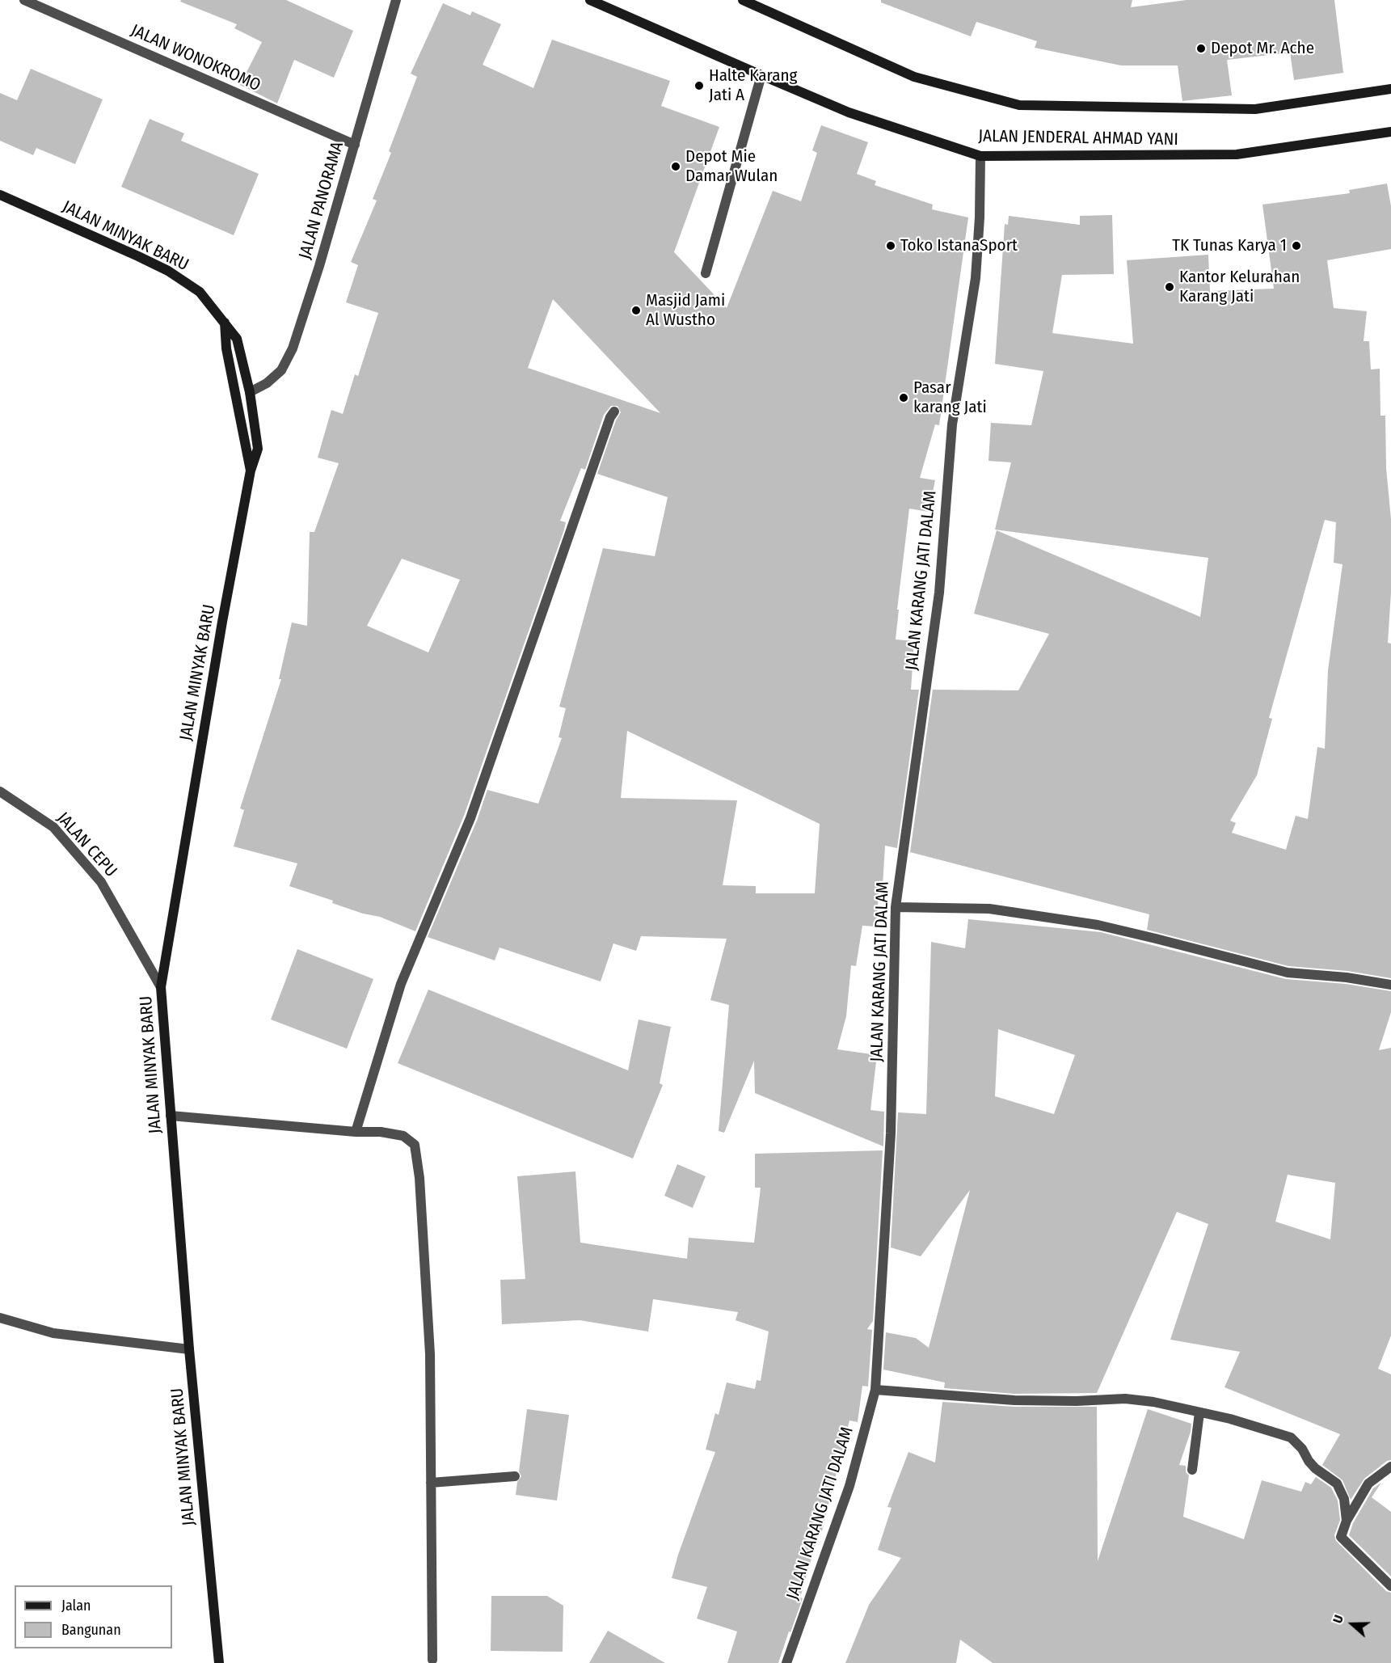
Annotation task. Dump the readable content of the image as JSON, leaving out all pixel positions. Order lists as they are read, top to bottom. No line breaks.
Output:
{"streets":{"main road":["JALAN JENDERAL AHMAD YANI","JALAN MINYAK BARU"],"street":["JALAN WONOKROMO","JALAN PANORAMA","JALAN KARANG JATI DALAM","JALAN CEPU"]},"crossings":[["JALAN WONOKROMO","JALAN PANORAMA"],["JALAN JENDERAL AHMAD YANI","JALAN KARANG JATI DALAM"],["JALAN PANORAMA","JALAN MINYAK BARU"],["JALAN MINYAK BARU","JALAN CEPU"]],"places":["Depot Mr. Ache","Halte Karang Jati A","Depot Mie Damar Wulan","Toko IstanaSport","TK Tunas Karya 1","Kantor Kelurahan Karang Jati","Masjid Jami Al Wustho","Pasar karang Jati"],"legend":["Jalan","Bangunan"],"north":"left"}
